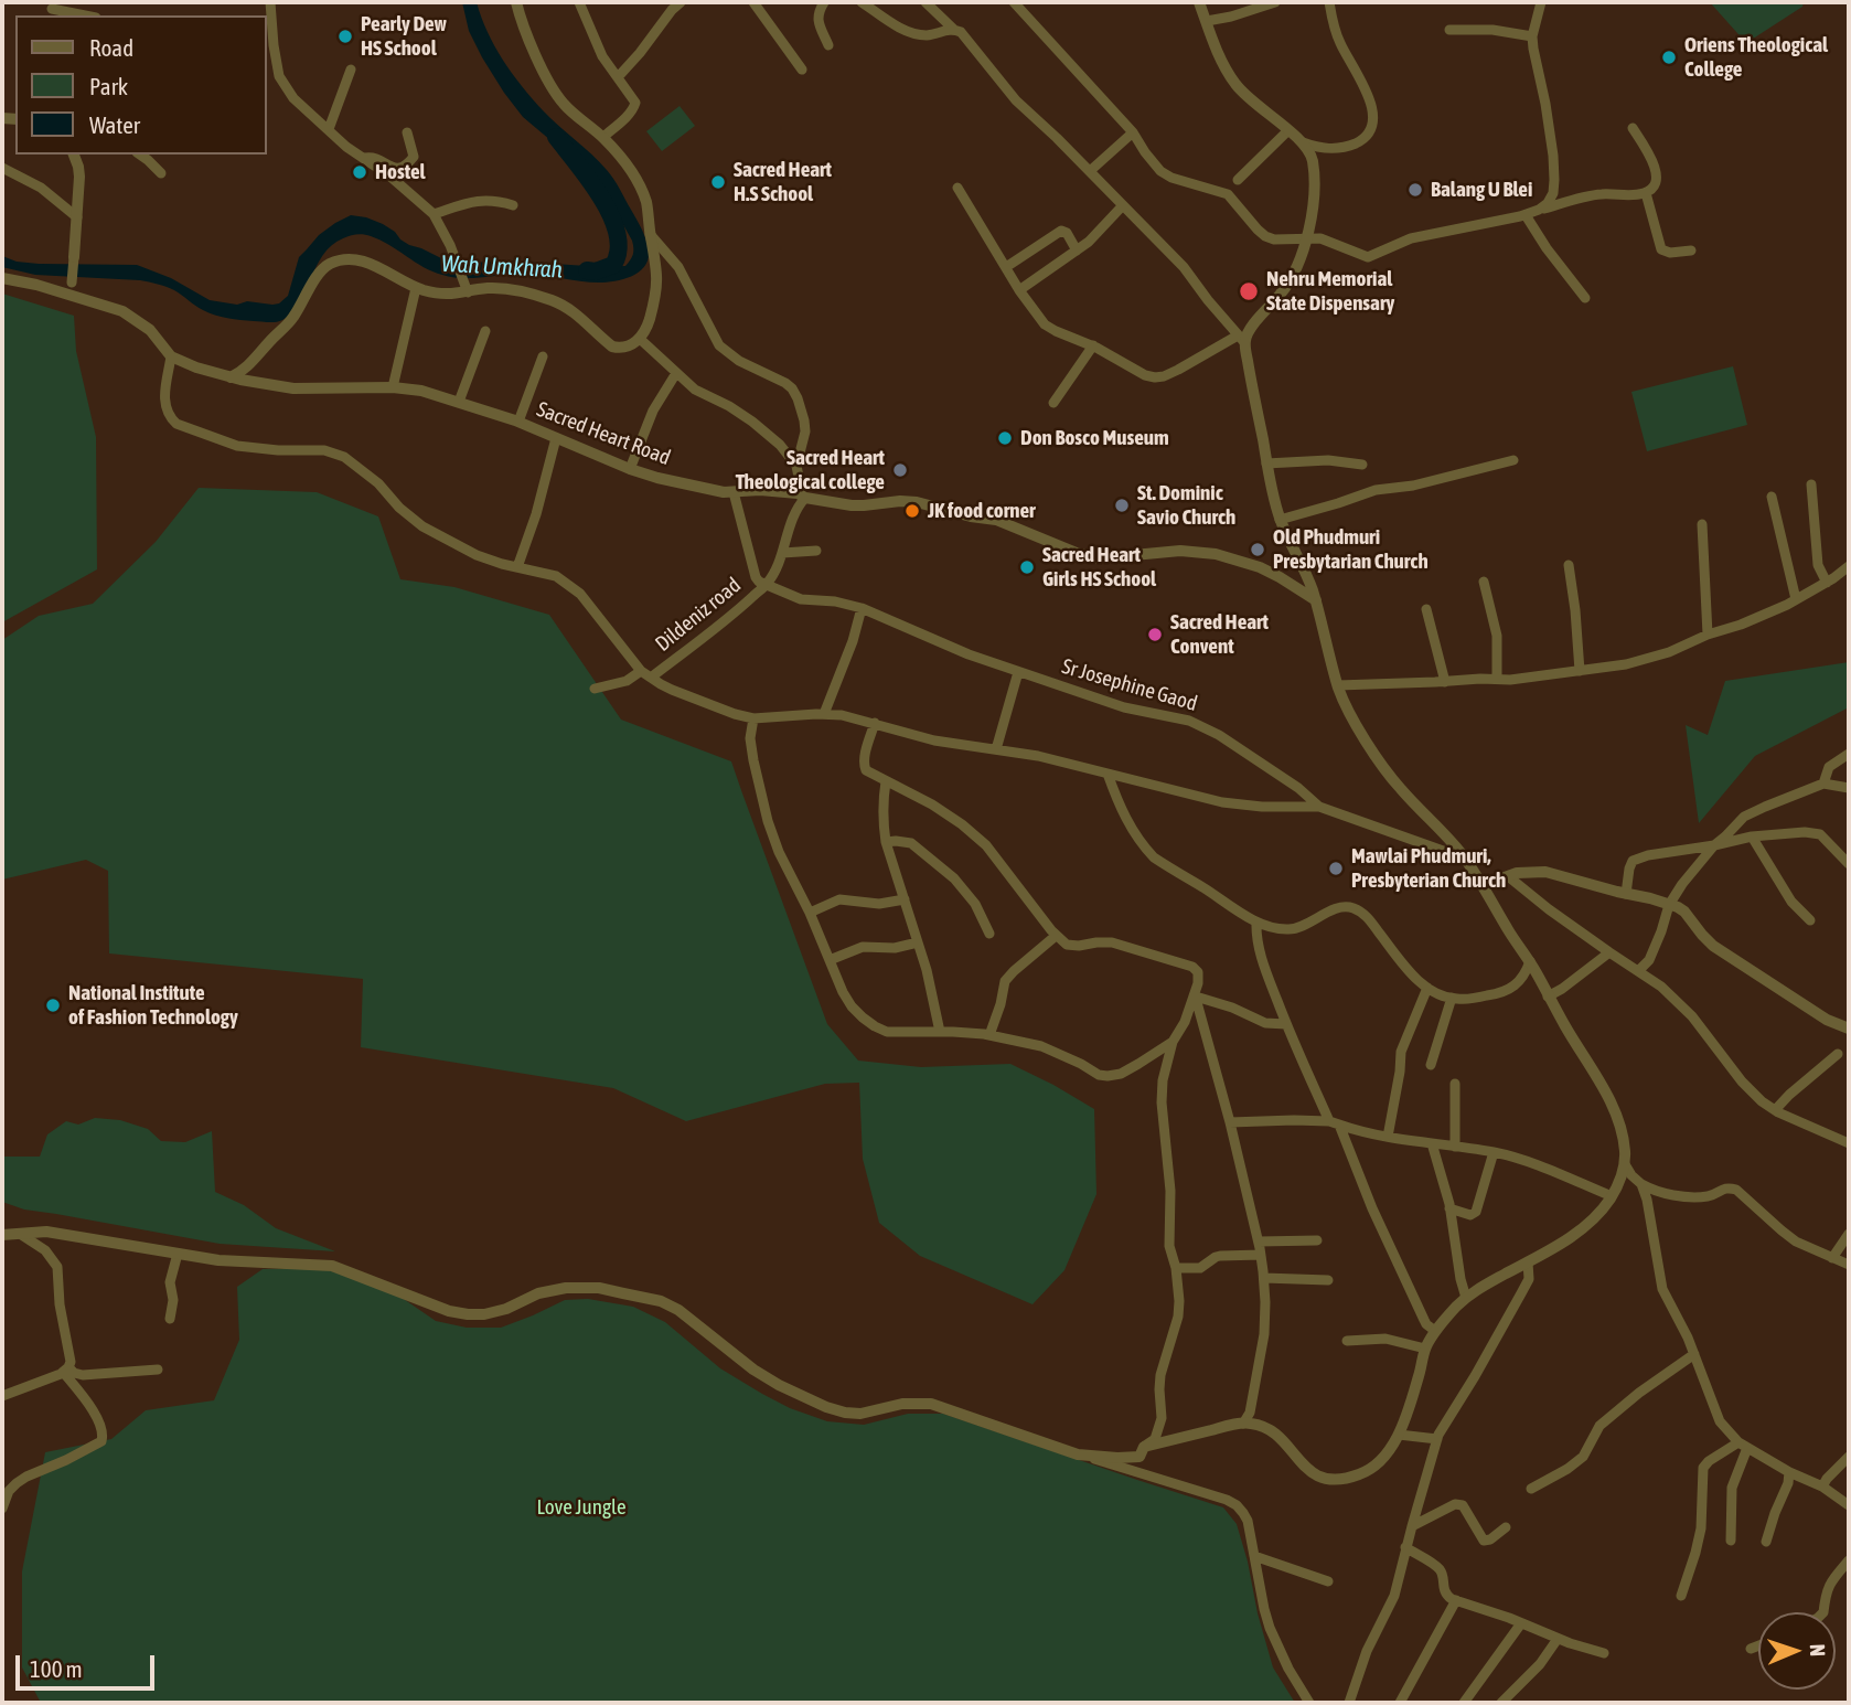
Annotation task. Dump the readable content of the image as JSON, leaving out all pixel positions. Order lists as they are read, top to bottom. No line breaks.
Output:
{"streets":{"street":["Sacred Heart Road","Dildeniz road","Sr Josephine Gaod"]},"crossings":[["Sacred Heart Road","Dildeniz road"],["Dildeniz road","Sr Josephine Gaod"]],"water":["Wah Umkhrah"],"parks":["Love Jungle"],"places":["Pearly Dew HS School","Oriens Theological College","Hostel","Sacred Heart H.S School","Balang U Blei","Nehru Memorial State Dispensary","Don Bosco Museum","Sacred Heart Theological college","St. Dominic Savio Church","JK food corner","Old Phudmuri Presbytarian Church","Sacred Heart Girls HS School","Sacred Heart Convent","Mawlai Phudmuri, Presbyterian Church","National Institute of Fashion Technology"],"legend":["Road","Park","Water"],"scale_bar":"100 m","north":"right"}
